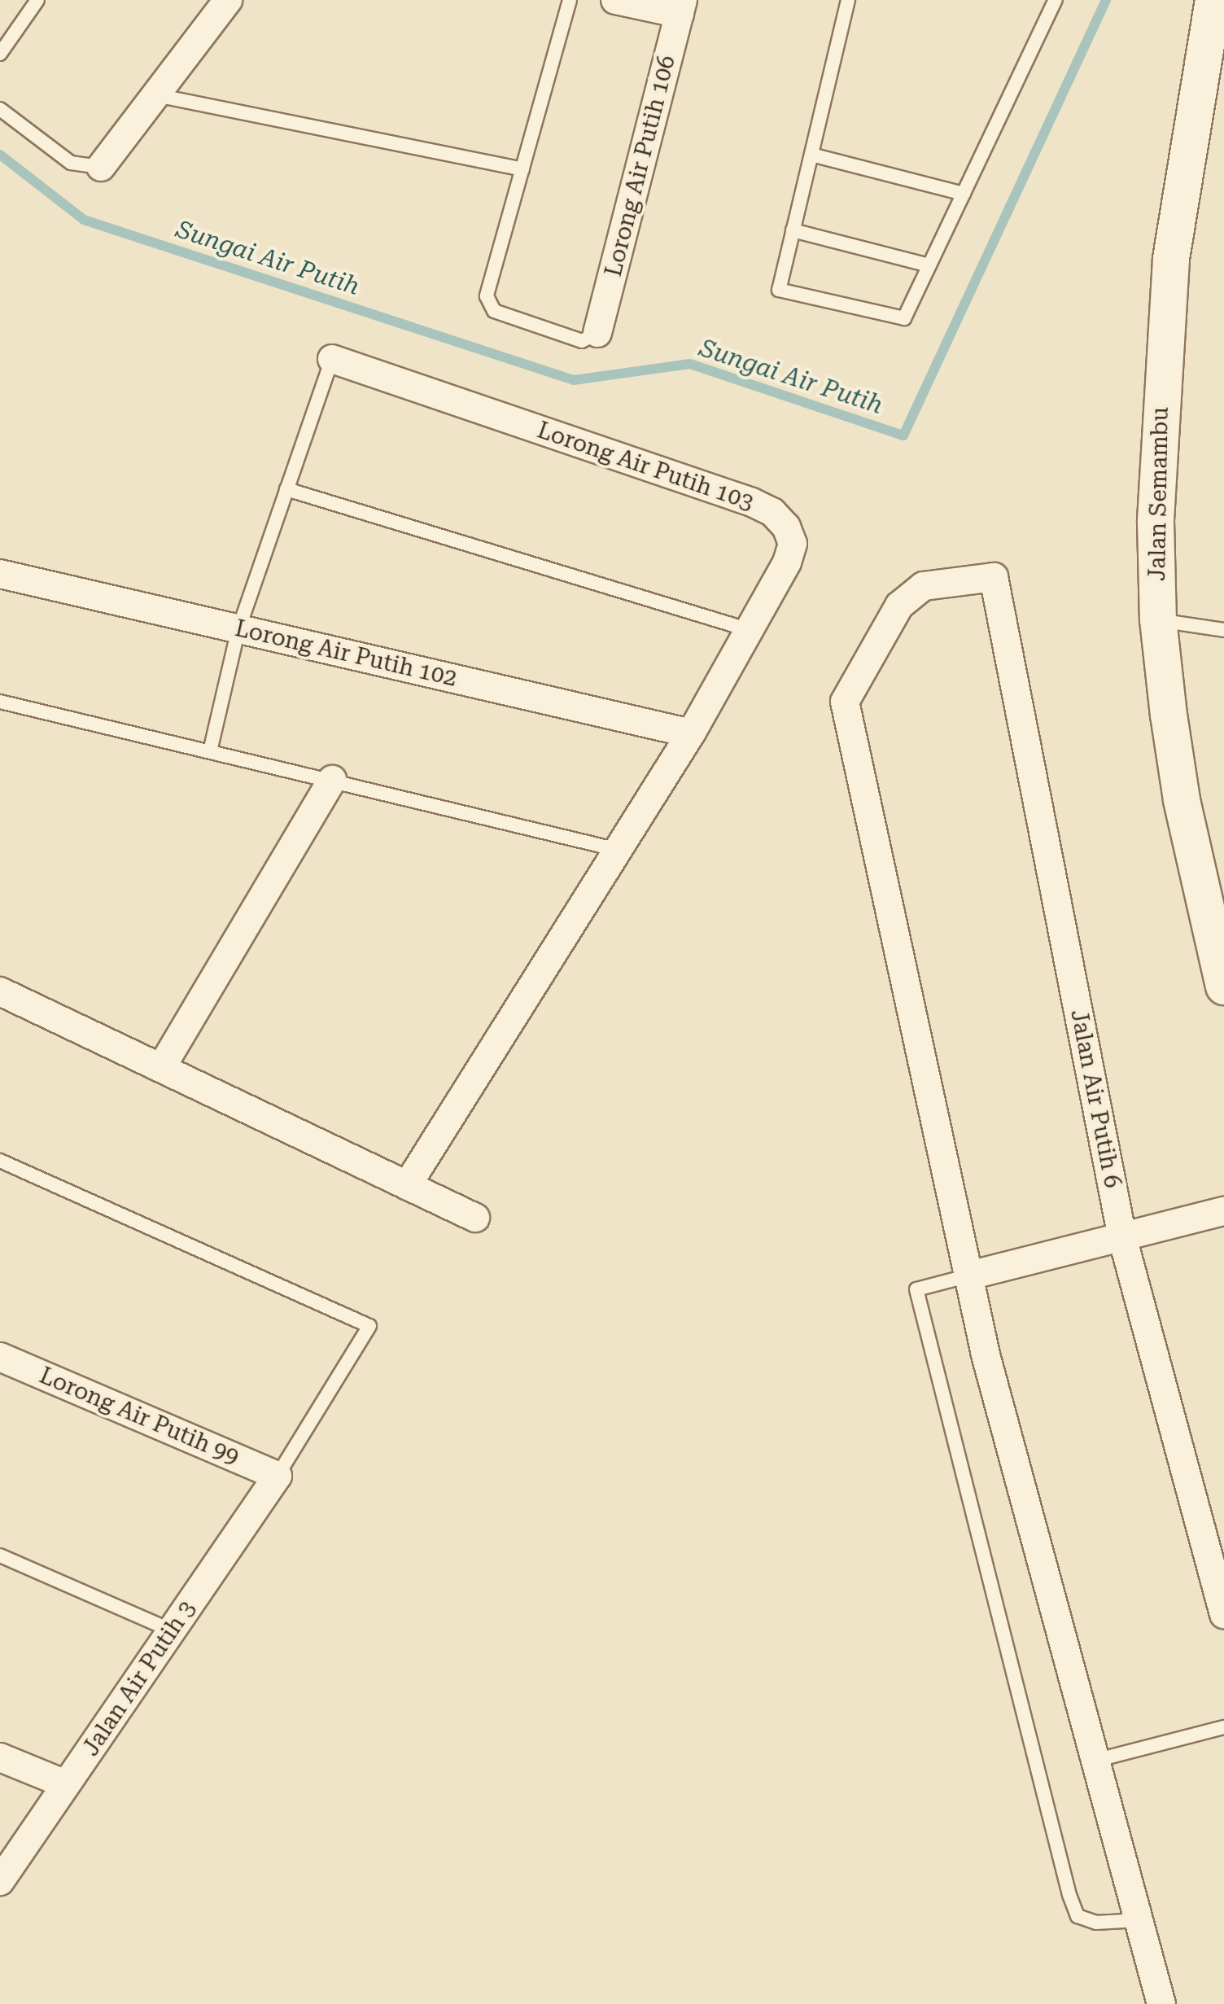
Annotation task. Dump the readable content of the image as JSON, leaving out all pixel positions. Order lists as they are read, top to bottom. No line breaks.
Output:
{"streets":{"main road":["Jalan Semambu"],"street":["Lorong Air Putih 106","Lorong Air Putih 103","Lorong Air Putih 102","Jalan Air Putih 6","Lorong Air Putih 99","Jalan Air Putih 3"]},"crossings":[["Lorong Air Putih 103","Lorong Air Putih 102"],["Lorong Air Putih 99","Jalan Air Putih 3"]],"water":["Sungai Air Putih"]}
